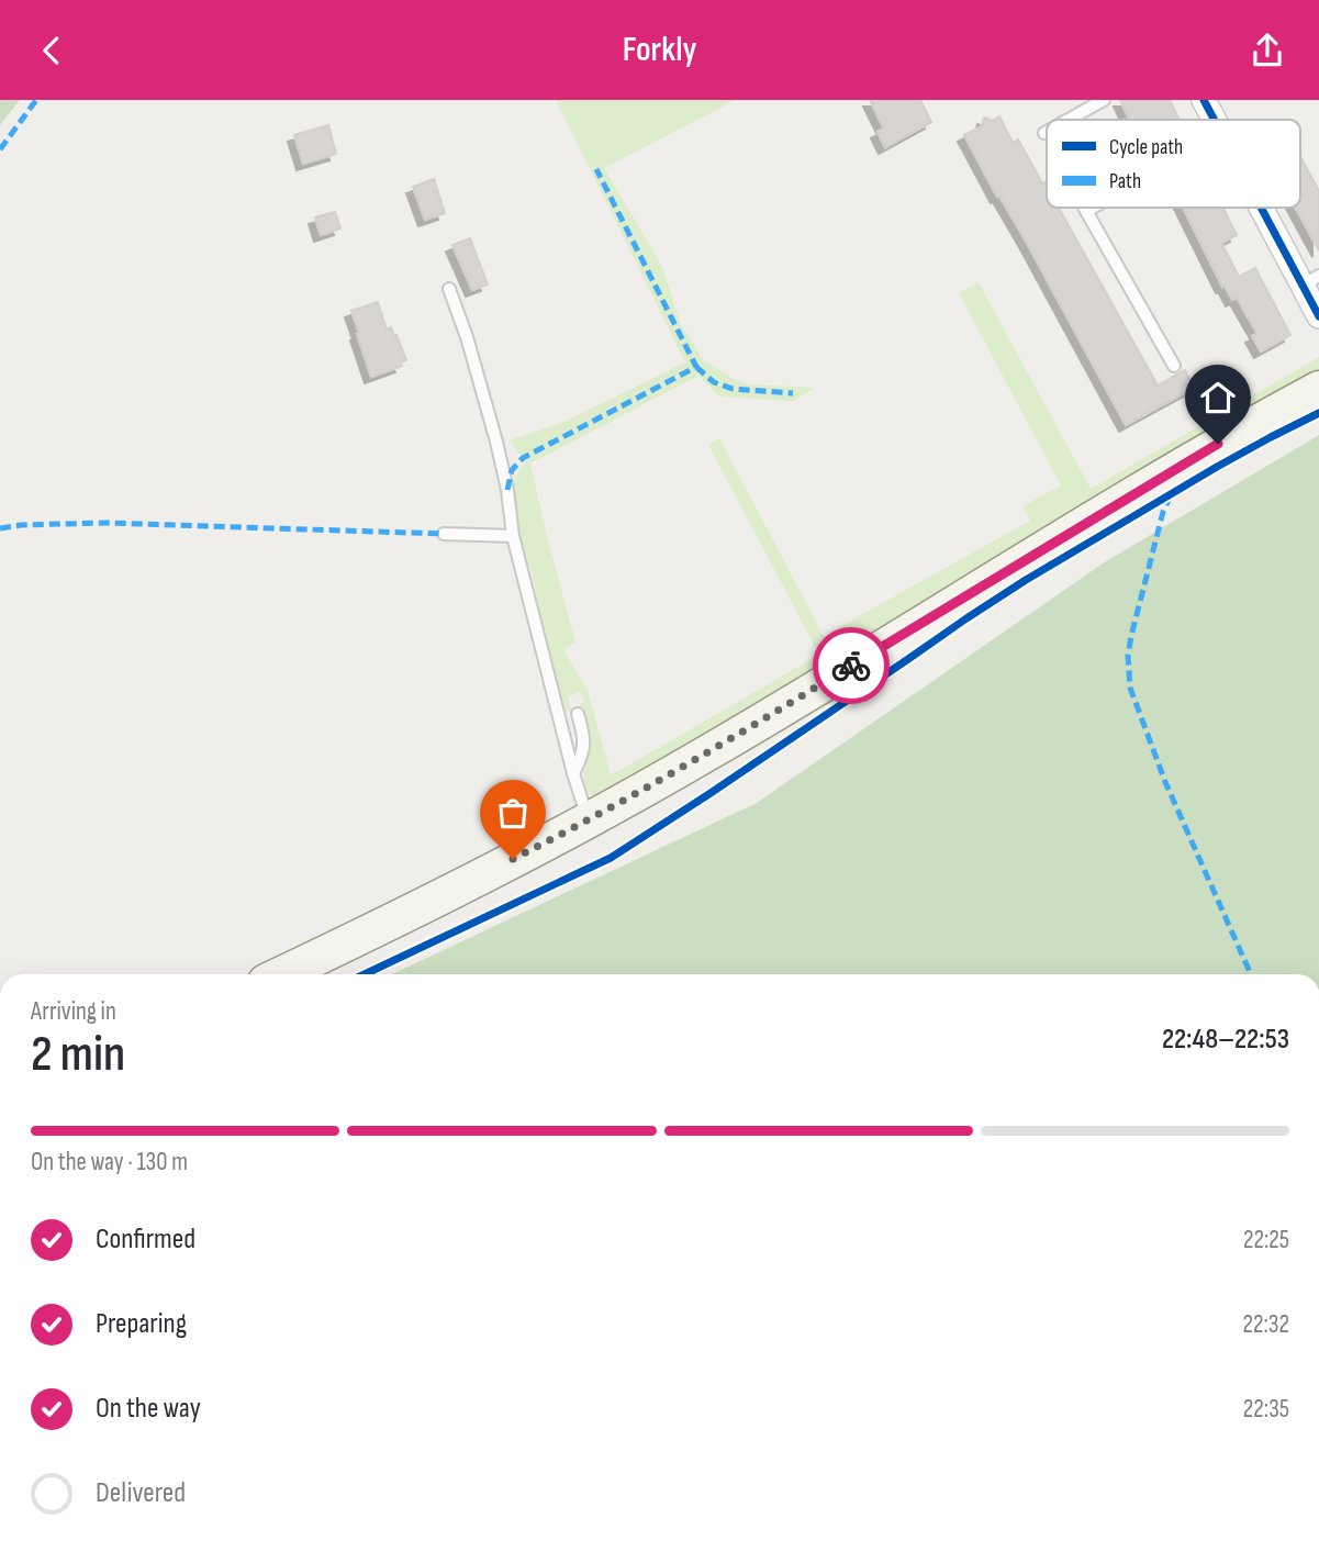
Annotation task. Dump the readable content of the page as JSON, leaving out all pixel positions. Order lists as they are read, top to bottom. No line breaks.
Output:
{"legend":["Cycle path","Path"],"page":{"header":"Forkly","heading":["2 min","Arriving in","22:48–22:53"],"bar":"On the way · 130 m","list":[["Confirmed","22:25"],["Preparing","22:32"],["On the way","22:35"],"Delivered"]}}
